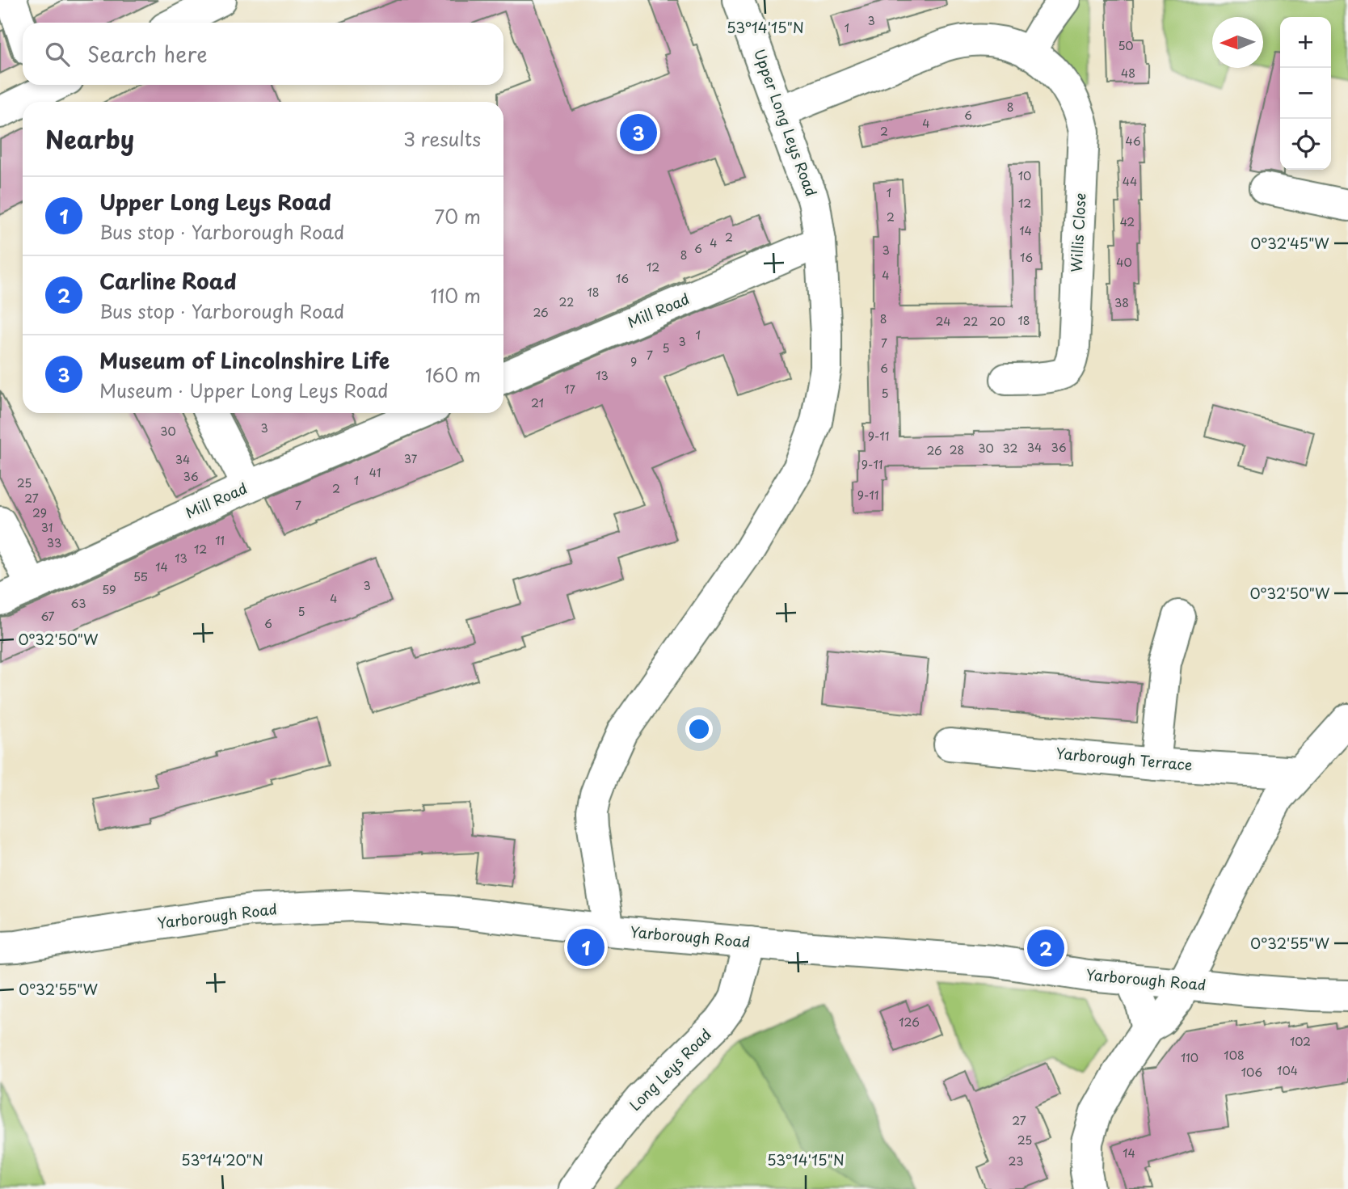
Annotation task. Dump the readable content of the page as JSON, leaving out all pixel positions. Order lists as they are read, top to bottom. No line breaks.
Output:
{"streets":{"street":["Upper Long Leys Road","Willis Close","Mill Road","Yarborough Terrace","Yarborough Road","Long Leys Road"]},"crossings":[["Upper Long Leys Road","Willis Close"],["Upper Long Leys Road","Mill Road"],["Upper Long Leys Road","Yarborough Road"],["Yarborough Road","Long Leys Road"]],"house_numbers":["3","1","50","48","8","6","4","2","46","10","44","1","12","2","42","14","2","4","6","3","8","16","40","12","4","16","18","22","38","26","8","18","24","22","20","1","3","7","5","7","9","6","13","17","5","21","3","30","9-11","34","36","30","32","28","26","37","34","9-11","41","36","1","25","2","9-11","27","7","29","31","11","33","12","13","14","55","3","59","4","63","5","67","6","126","102","108","110","104","106","27","25","14","23"],"north":"left","page":{"map_buttons":["+","−"],"search":"Search here","heading":["Nearby","3 results"],"pins":["3","1","2"],"list":[{"mark":"1","name":"Upper Long Leys Road","note":"Bus stop · Yarborough Road","value":"70 m"},{"mark":"2","name":"Carline Road","note":"Bus stop · Yarborough Road","value":"110 m"},{"mark":"3","name":"Museum of Lincolnshire Life","note":"Museum · Upper Long Leys Road","value":"160 m"}]},"coordinates":["53°14'15\"N","0°32'45\"W","0°32'50\"W","0°32'55\"W","53°14'20\"N"]}
